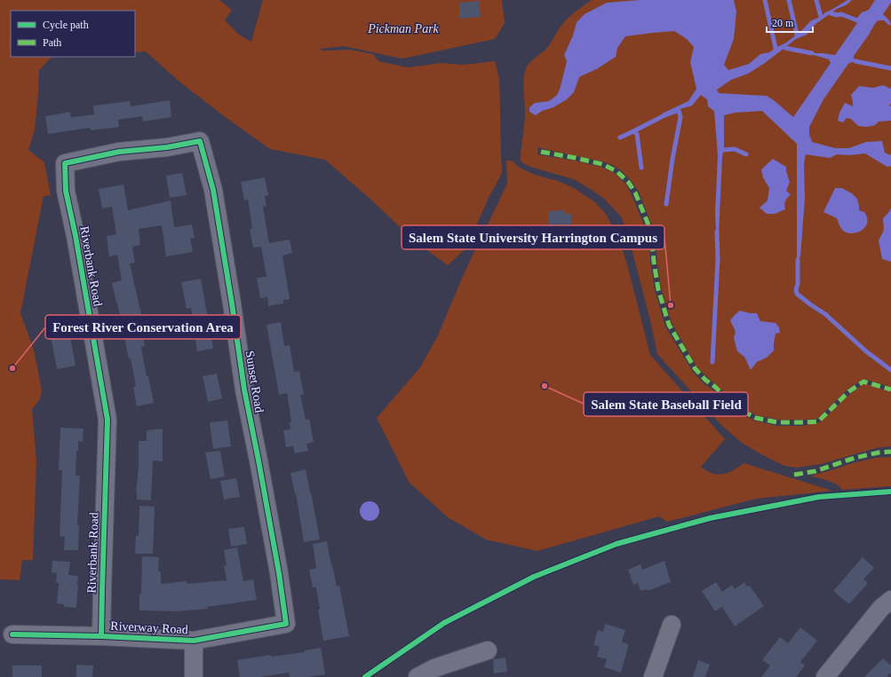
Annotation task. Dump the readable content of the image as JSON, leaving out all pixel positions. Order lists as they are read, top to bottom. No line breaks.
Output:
{"streets":{"street":["Riverbank Road","Sunset Road","Riverway Road"]},"crossings":[["Riverbank Road","Sunset Road"],["Riverbank Road","Riverway Road"],["Sunset Road","Riverway Road"]],"parks":["Pickman Park"],"places":["Salem State University Harrington Campus","Forest River Conservation Area","Salem State Baseball Field"],"legend":["Cycle path","Path"],"scale_bar":"20 m"}
